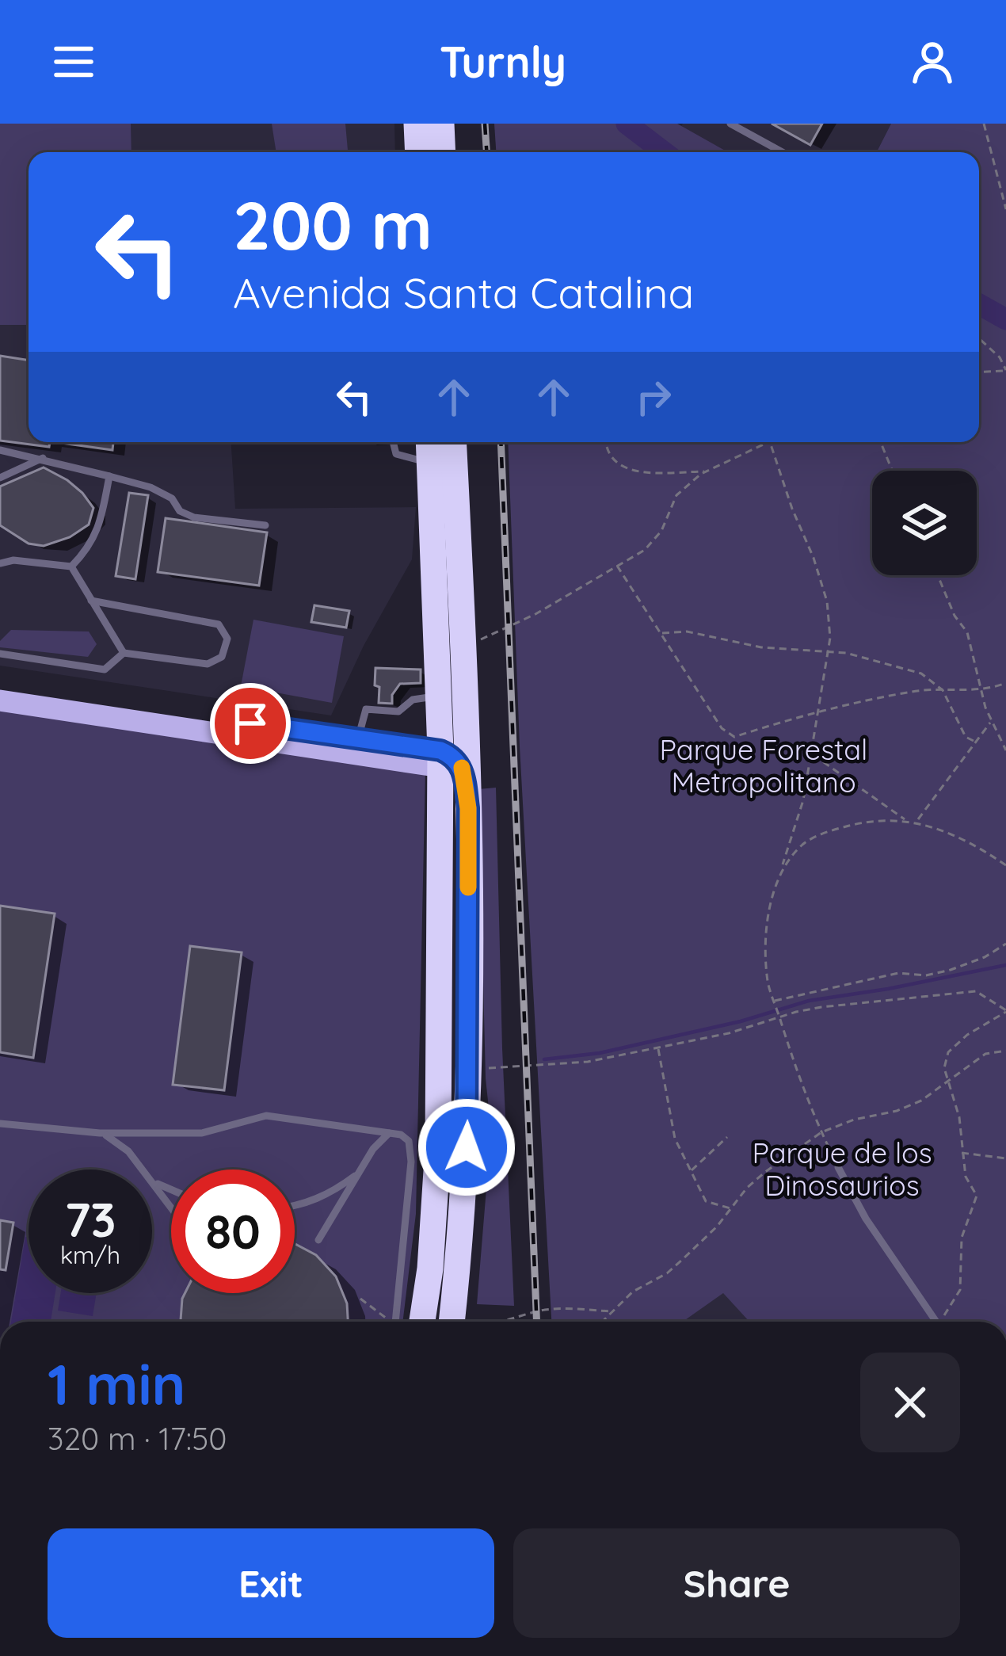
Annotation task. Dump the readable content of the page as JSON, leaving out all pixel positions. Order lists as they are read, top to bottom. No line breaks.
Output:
{"parks":["Parque Forestal Metropolitano","Parque de los Dinosaurios"],"page":{"header":"Turnly","turn":["200 m","Avenida Santa Catalina"],"speed":"73 km/h","limit":"80","heading":["1 min","320 m · 17:50"],"buttons":["Exit","Share"]}}
